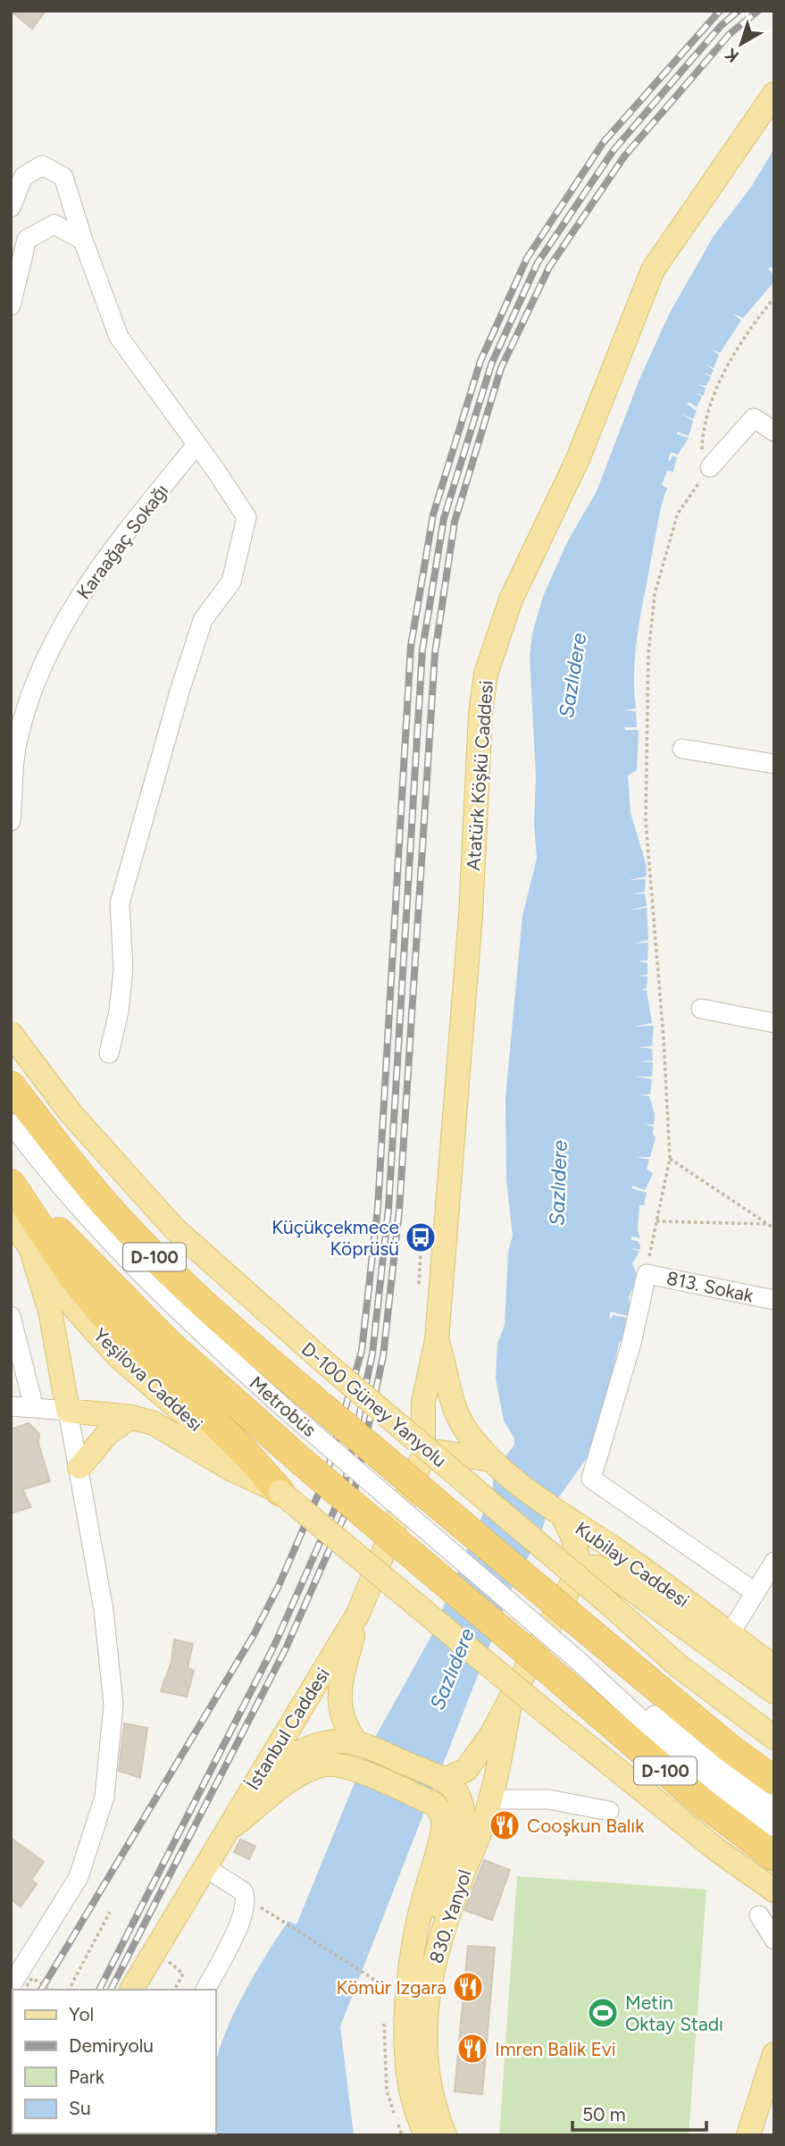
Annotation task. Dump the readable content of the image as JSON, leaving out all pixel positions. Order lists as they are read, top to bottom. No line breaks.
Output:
{"streets":{"highway":["D-100"],"main road":["Atatürk Köşkü Caddesi","Yeşilova Caddesi","D-100 Güney Yanyolu","Kubilay Caddesi","İstanbul Caddesi","830. Yanyol"],"street":["Karaağaç Sokağı","813. Sokak","Metrobüs"]},"crossings":[["Atatürk Köşkü Caddesi","Kubilay Caddesi"],["D-100","Metrobüs"]],"water":["Sazlıdere"],"places":{"bus stop":["Küçükçekmece Köprüsü"],"restaurant":["Cooşkun Balık","Kömür Izgara","Imren Balik Evi"],"sports":["Metin Oktay Stadı"]},"legend":["Yol","Demiryolu","Park","Su"],"scale_bar":"50 m","north":"bottom left"}
